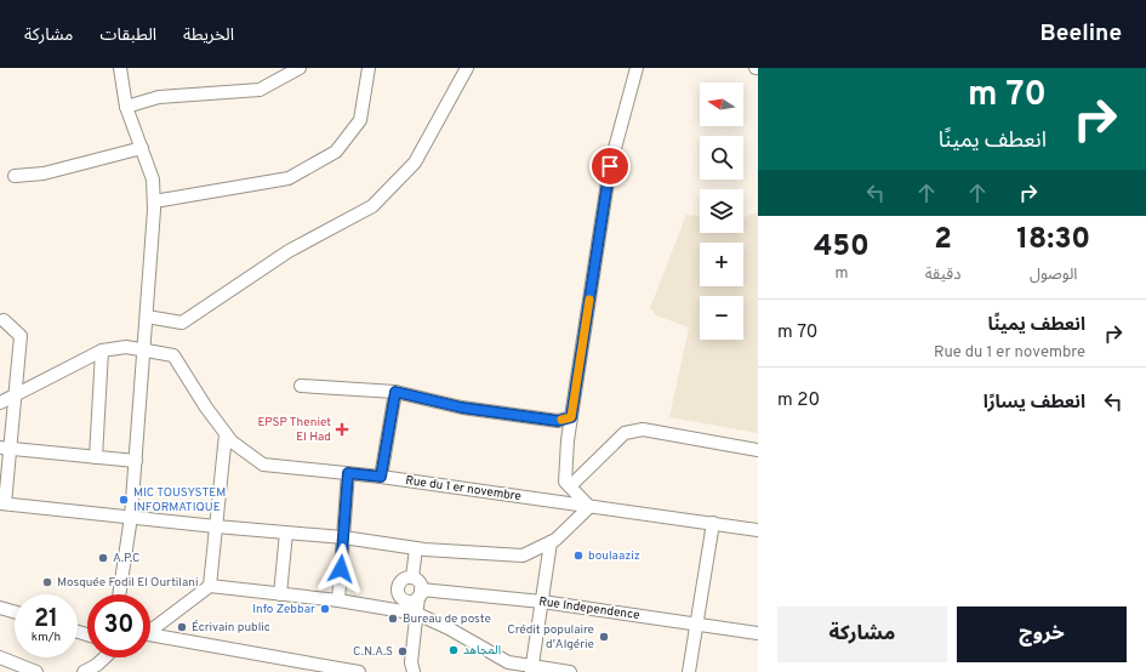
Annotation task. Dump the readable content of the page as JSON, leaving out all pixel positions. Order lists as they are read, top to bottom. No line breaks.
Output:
{"streets":{"street":["Rue du 1 er novembre","Rue Independence"]},"places":{"health":["EPSP Theniet El Had"],"other":["MIC TOUSYSTEM INFORMATIQUE","boulaaziz","A.P.C","Mosquée Fodil El Ourtilani","Info Zebbar","Bureau de poste","Écrivain public","Crédit populaire d'Algérie","المجاهد","C.N.A.S"]},"north":"left","page":{"header":"Beeline","nav":["الخريطة","الطبقات","مشاركة"],"turn":["70 m","انعطف يمينًا"],"map_buttons":["+","−"],"eta":["18:30","الوصول","2","دقيقة","450","m"],"list":[{"name":"انعطف يمينًا","note":"Rue du 1 er novembre","value":"70 m"},{"name":"انعطف يسارًا","value":"20 m"}],"speed":"21 km/h","limit":"30","buttons":["خروج","مشاركة"]}}
